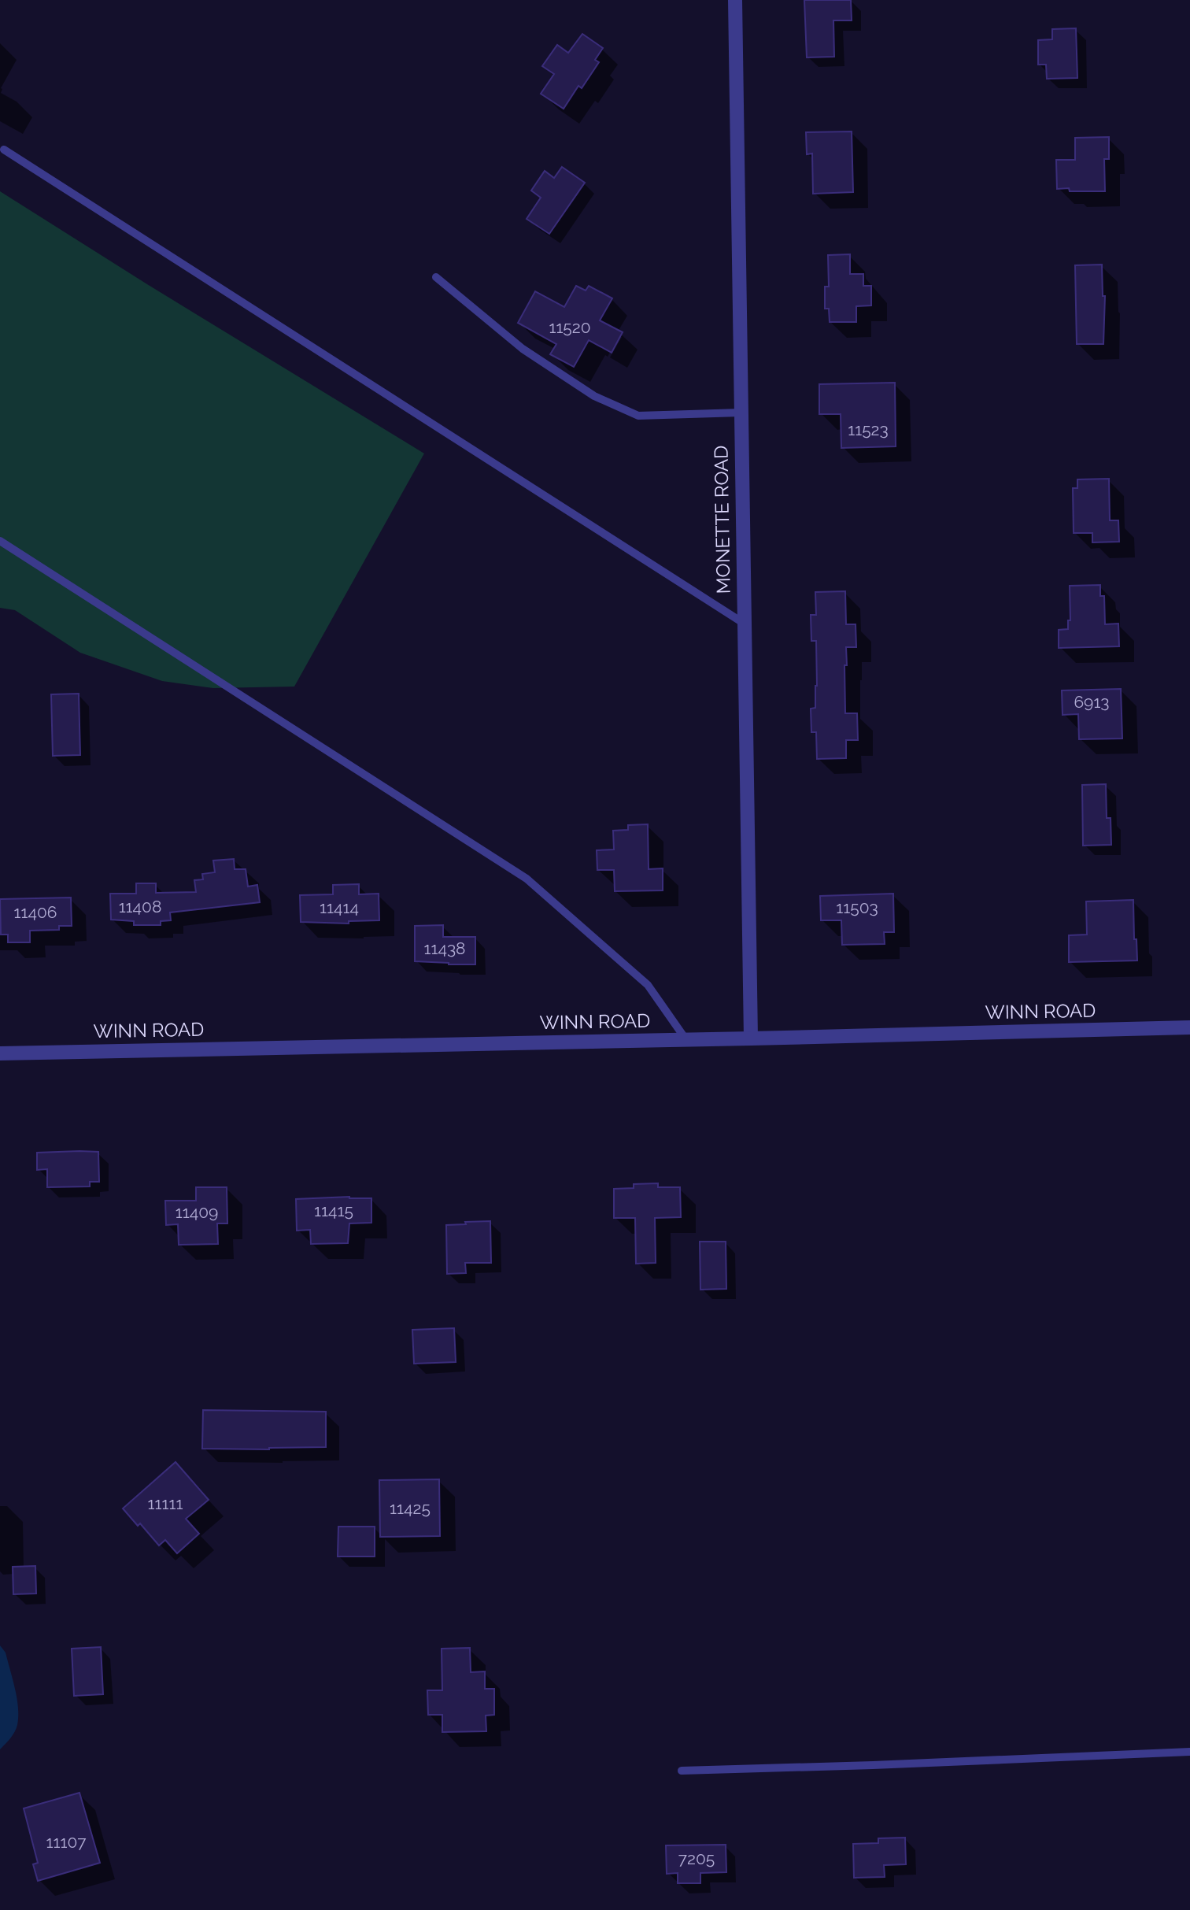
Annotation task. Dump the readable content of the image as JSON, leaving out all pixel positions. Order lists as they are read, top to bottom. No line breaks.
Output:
{"streets":{"street":["MONETTE ROAD","WINN ROAD"]},"crossings":[["MONETTE ROAD","WINN ROAD"]],"house_numbers":["11520","11523","6913","11408","11414","11503","11406","11438","11415","11409","11111","11425","11107","7205"]}
